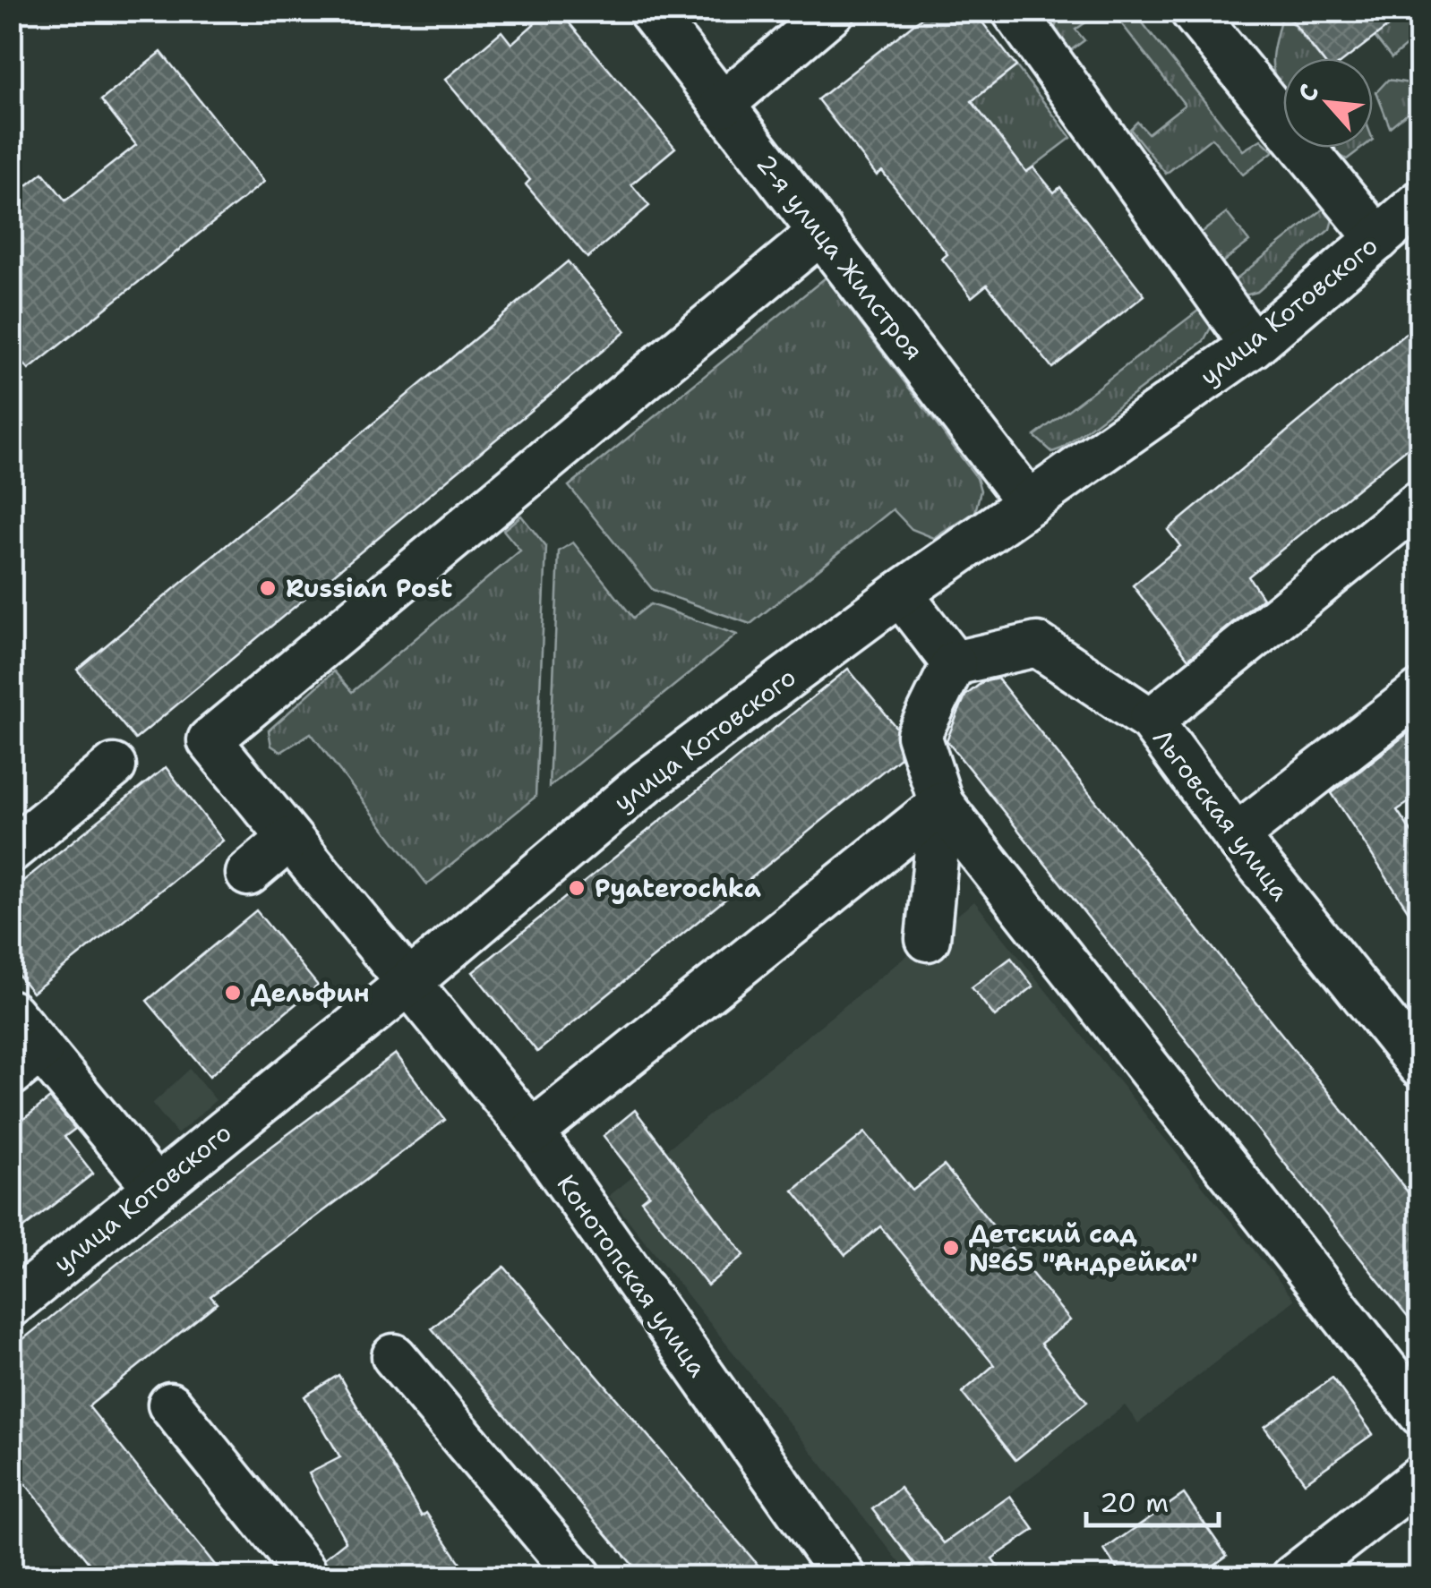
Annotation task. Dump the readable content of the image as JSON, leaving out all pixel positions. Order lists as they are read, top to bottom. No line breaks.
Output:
{"streets":{"street":["2-я улица Жилстроя","улица Котовского","Льговская улица","Конотопская улица"]},"crossings":[["2-я улица Жилстроя","улица Котовского"],["2-я улица Жилстроя","Конотопская улица"],["улица Котовского","Конотопская улица"]],"places":["Russian Post","Pyaterochka","Дельфин","Детский сад №65 \"Андрейка\""],"scale_bar":"20 m","north":"top left"}
